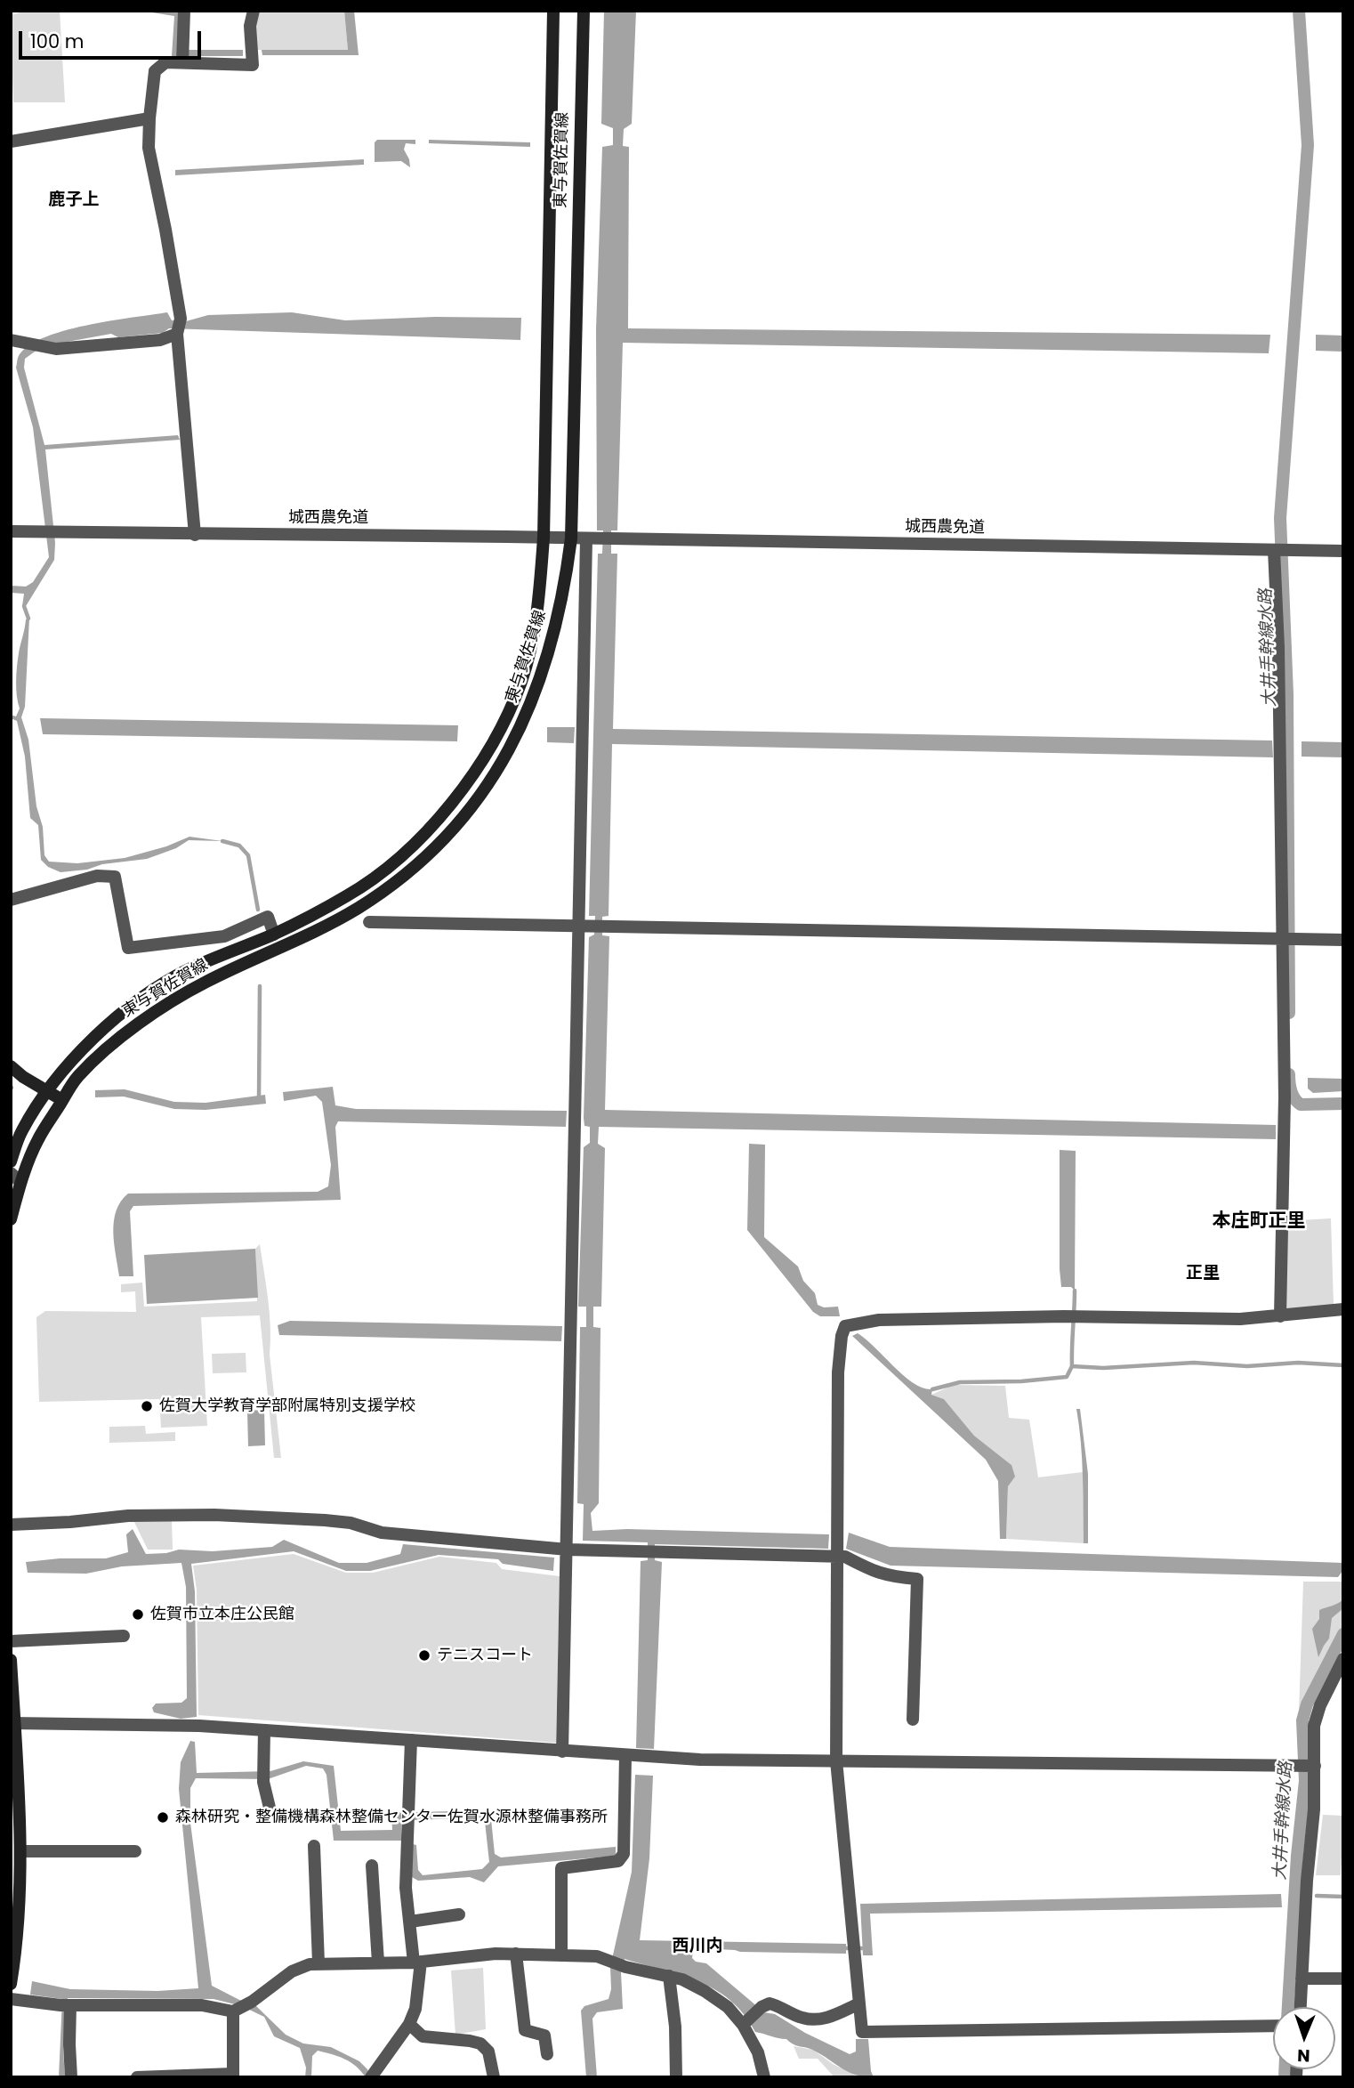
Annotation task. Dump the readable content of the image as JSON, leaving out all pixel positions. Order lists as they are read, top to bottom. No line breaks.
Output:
{"streets":{"main road":["東与賀佐賀線"],"street":["城西農免道"]},"crossings":[["東与賀佐賀線","城西農免道"]],"districts":["鹿子上","本庄町正里","正里","西川内"],"water":["大井手幹線水路"],"places":["佐賀大学教育学部附属特別支援学校","佐賀市立本庄公民館","テニスコート","森林研究・整備機構森林整備センター佐賀水源林整備事務所"],"scale_bar":"100 m","north":"bottom"}
